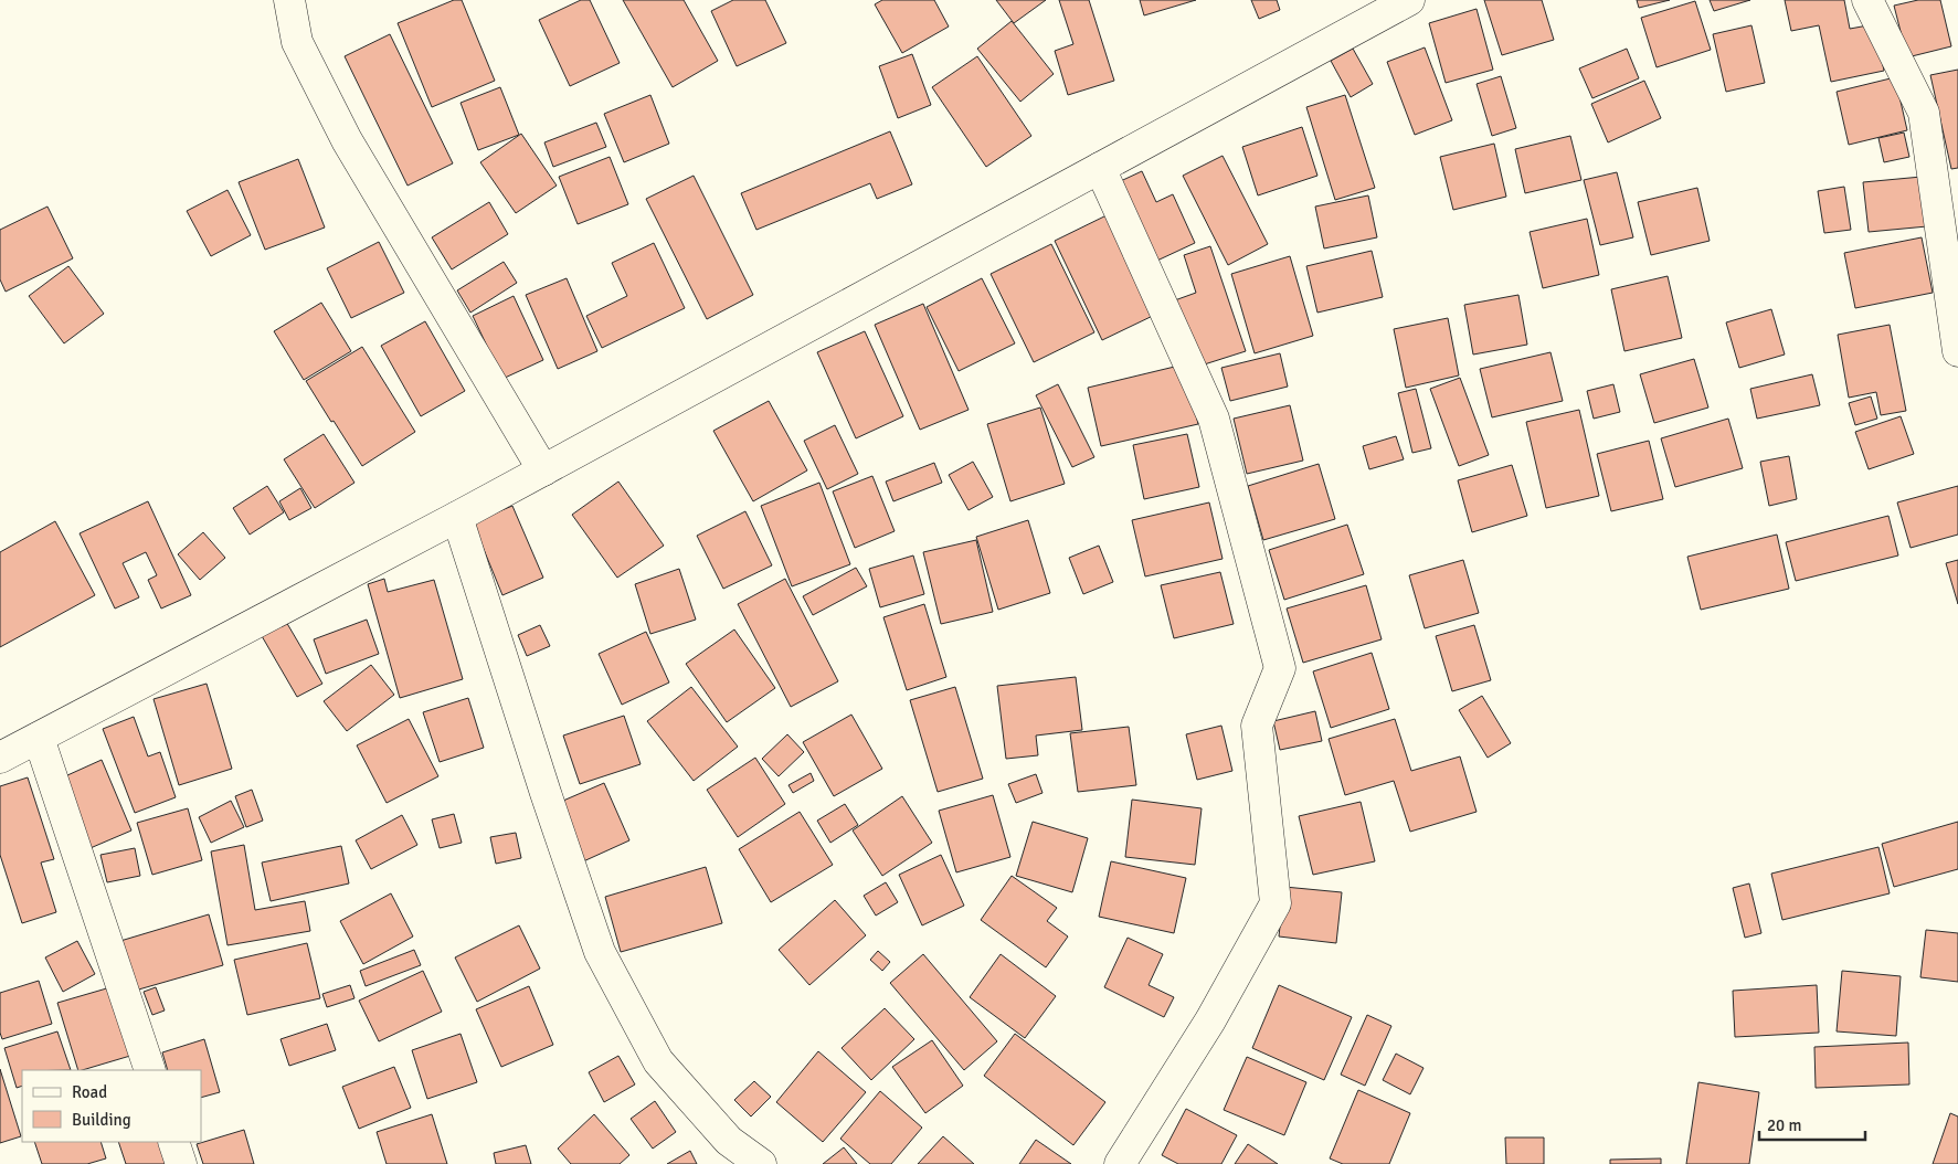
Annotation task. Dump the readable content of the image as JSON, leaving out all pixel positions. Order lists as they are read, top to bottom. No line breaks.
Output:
{"legend":["Road","Building"],"scale_bar":"20 m"}
